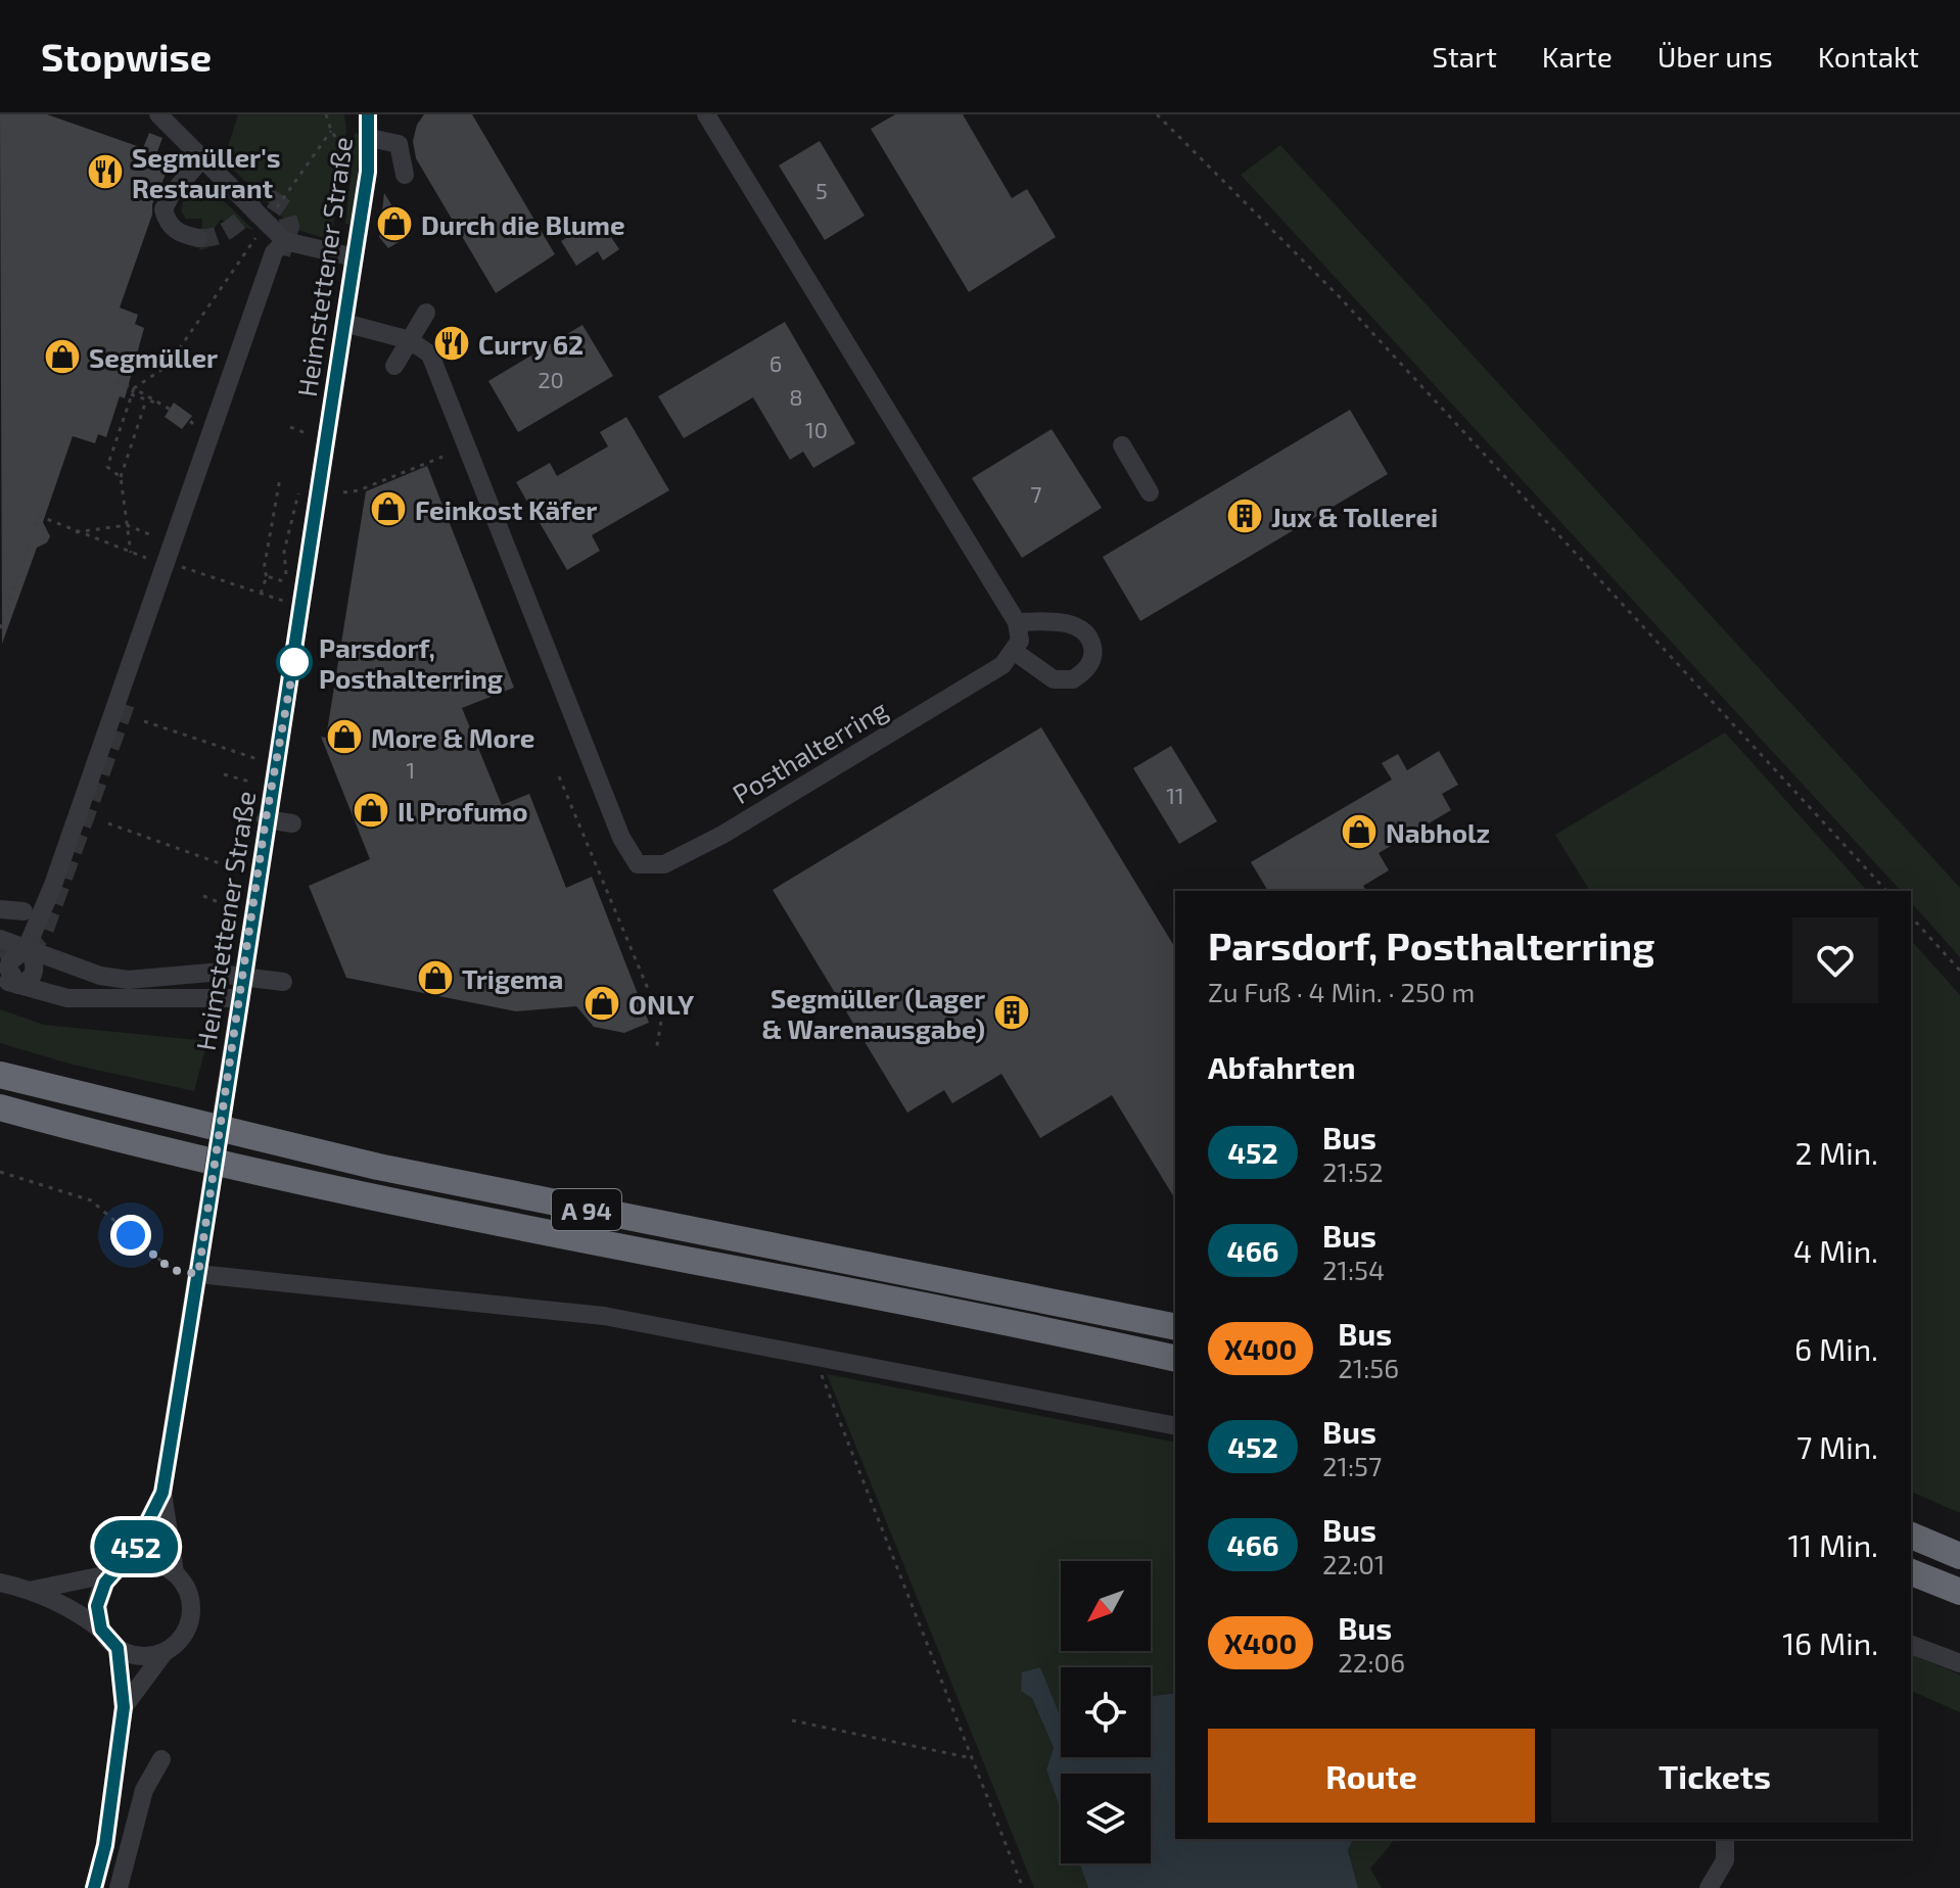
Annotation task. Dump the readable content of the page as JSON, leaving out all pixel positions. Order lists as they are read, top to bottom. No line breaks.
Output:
{"streets":{"highway":["A 94"],"street":["Heimstettener Straße","Posthalterring"]},"places":{"restaurant":["Segmüller's Restaurant","Curry 62"],"shop":["Durch die Blume","Segmüller","Feinkost Käfer","More & More","Il Profumo","Nabholz","Trigema","ONLY"],"building":["Jux & Tollerei","Segmüller (Lager & Warenausgabe)"],"other":["Parsdorf, Posthalterring"]},"lines":["bus line 452"],"house_numbers":["5","6","20","8","10","7","1","11"],"north":"bottom left","page":{"header":"Stopwise","nav":["Start","Karte","Über uns","Kontakt"],"on_map":"452","heading":[["Parsdorf, Posthalterring","Zu Fuß · 4 Min. · 250 m"],"Abfahrten"],"list":[{"mark":"452","name":"Bus","note":"21:52","value":"2 Min."},{"mark":"466","name":"Bus","note":"21:54","value":"4 Min."},{"mark":"X400","name":"Bus","note":"21:56","value":"6 Min."},{"mark":"452","name":"Bus","note":"21:57","value":"7 Min."},{"mark":"466","name":"Bus","note":"22:01","value":"11 Min."},{"mark":"X400","name":"Bus","note":"22:06","value":"16 Min."}],"buttons":["Route","Tickets"]}}
